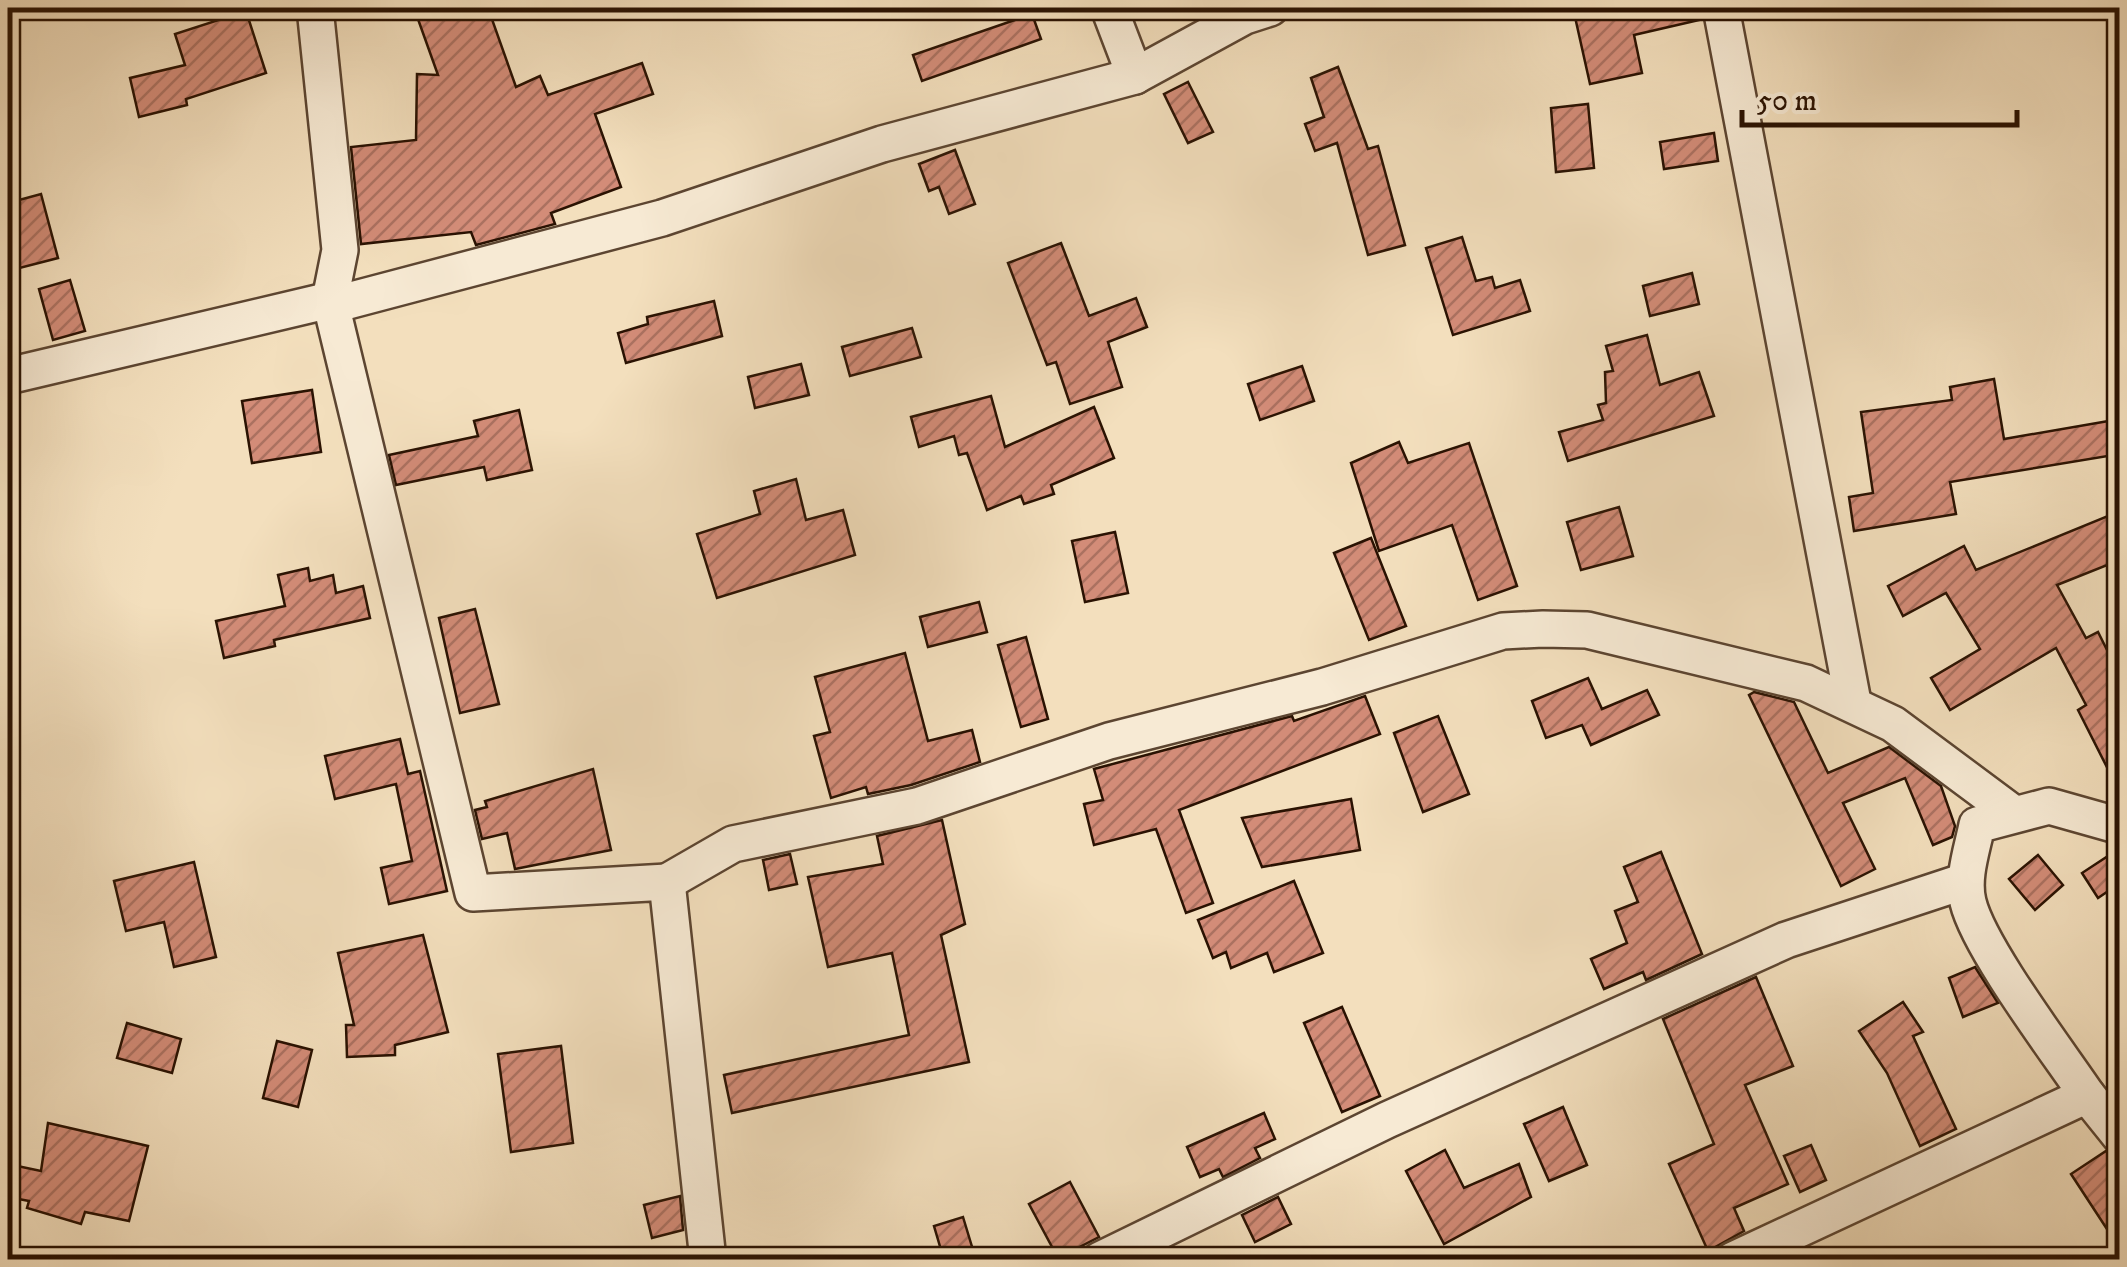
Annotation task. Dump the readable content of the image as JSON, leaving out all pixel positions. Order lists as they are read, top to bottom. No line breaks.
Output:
{"scale_bar":"50 m"}
